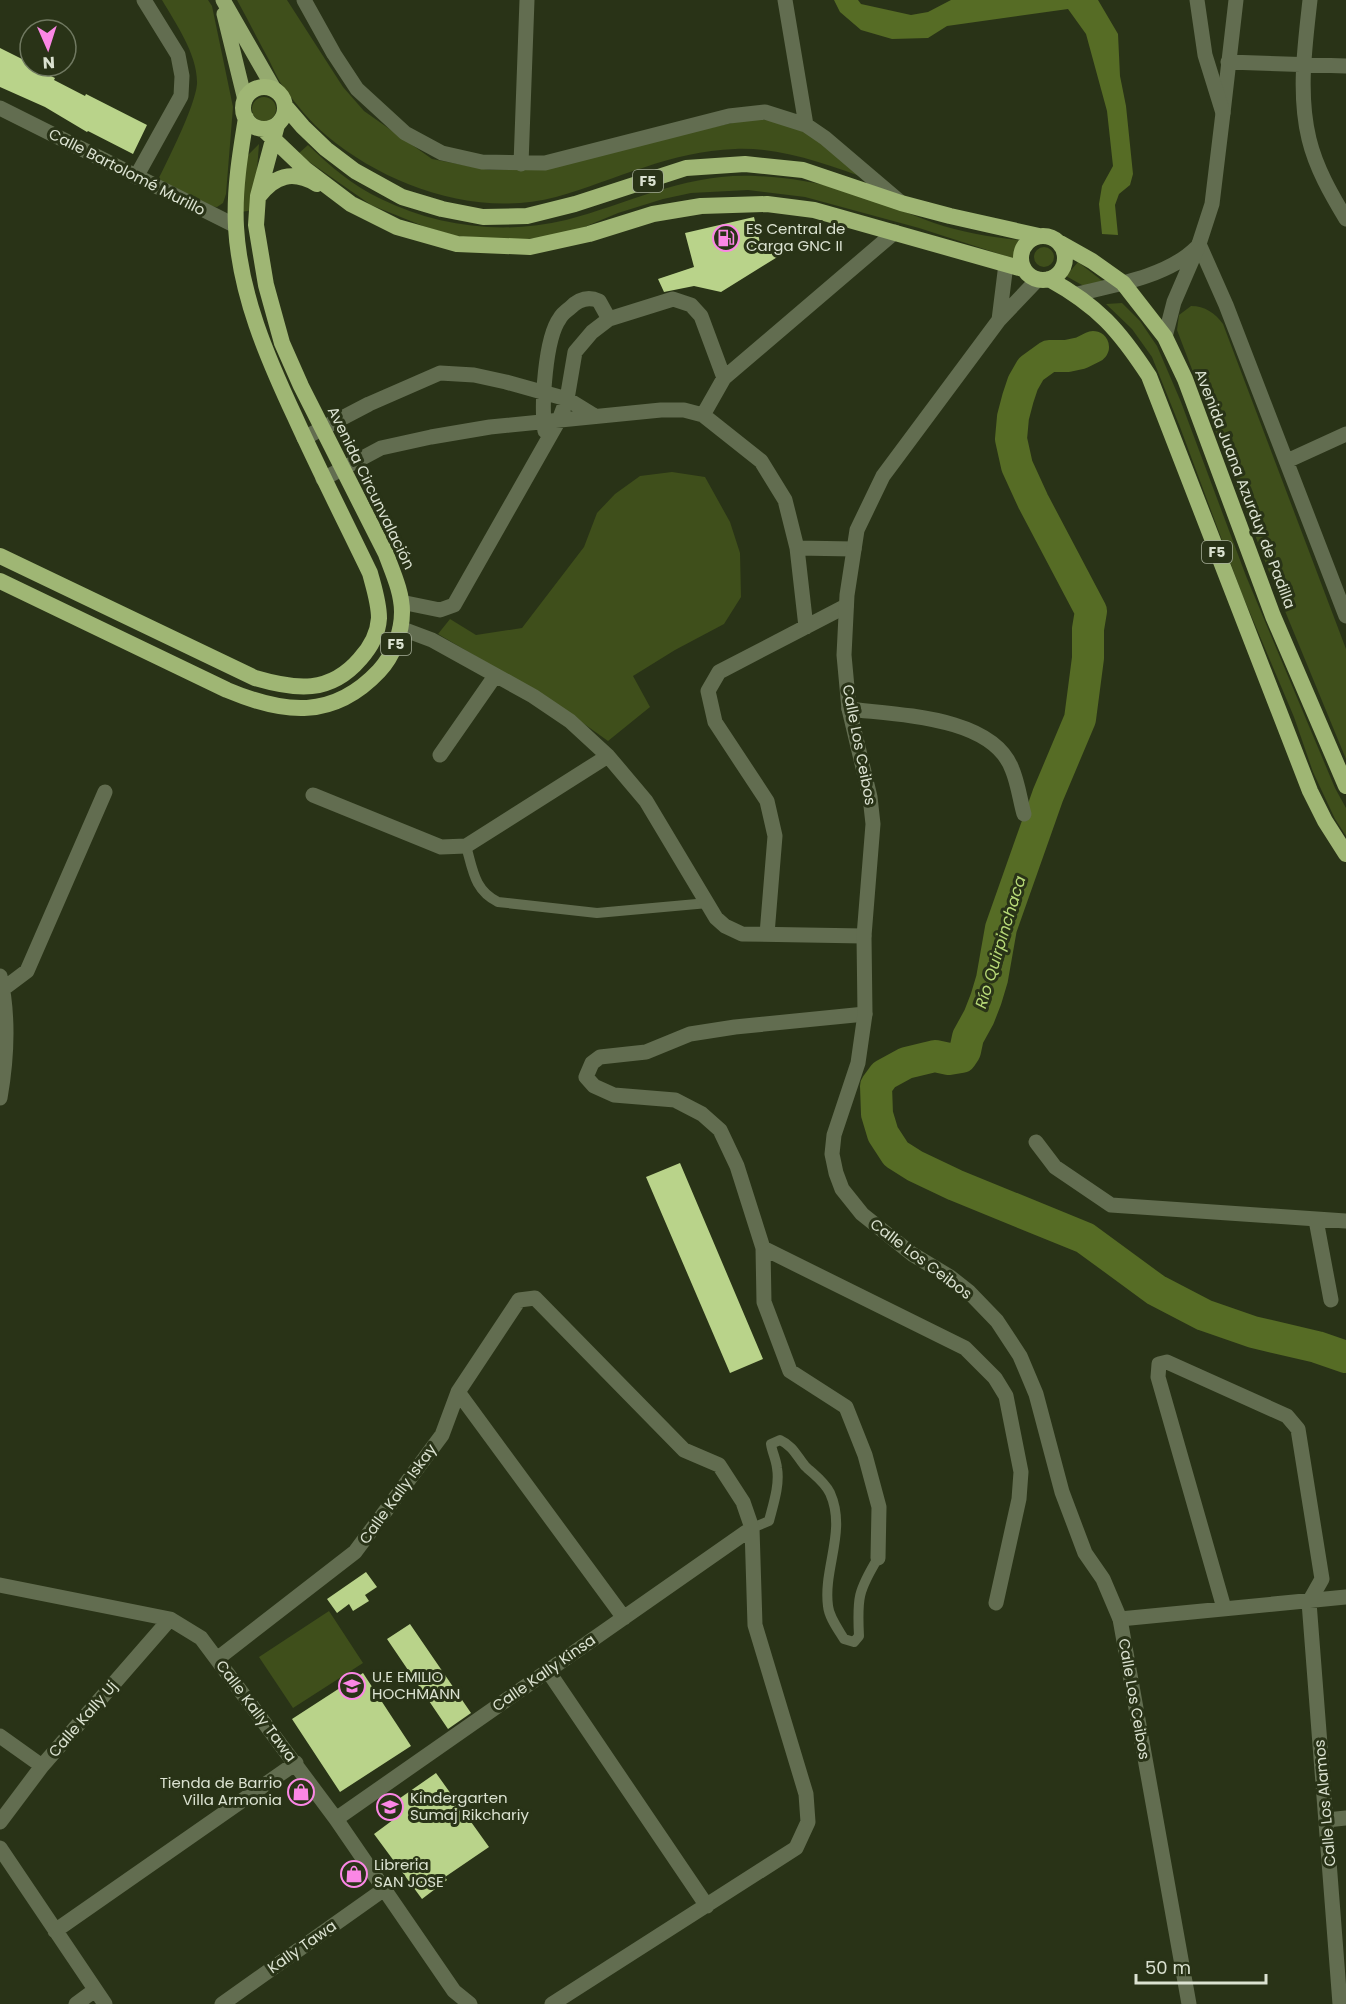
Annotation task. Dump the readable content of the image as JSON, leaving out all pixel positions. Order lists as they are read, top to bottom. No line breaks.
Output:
{"streets":{"highway":["F5","Avenida Circunvalación","Avenida Juana Azurduy de Padilla"],"street":["Calle Bartolomé Murillo","Calle Los Ceibos","Calle Kally Iskay","Calle Kally Kinsa","Calle Kally Tawa","Calle Kally Uj","Calle Los Alamos","Kally Tawa"]},"crossings":[["Calle Bartolomé Murillo","F5"],["Calle Bartolomé Murillo","Avenida Circunvalación"],["F5","Avenida Circunvalación"],["F5","Avenida Juana Azurduy de Padilla"],["F5","Calle Los Ceibos"],["Avenida Juana Azurduy de Padilla","Calle Los Ceibos"],["Calle Kally Iskay","Calle Kally Kinsa"],["Calle Kally Iskay","Calle Kally Tawa"],["Calle Kally Kinsa","Calle Kally Tawa"],["Calle Kally Tawa","Calle Kally Uj"],["Calle Kally Tawa","Kally Tawa"]],"water":["Río Quirpinchaca"],"places":{"fuel station":["ES Central de Carga GNC II"],"school or university":["U.E EMILIO HOCHMANN","Kindergarten Sumaj Rikchariy"],"shop":["Tienda de Barrio Villa Armonia","Libreria SAN JOSE"]},"scale_bar":"50 m","north":"bottom"}
